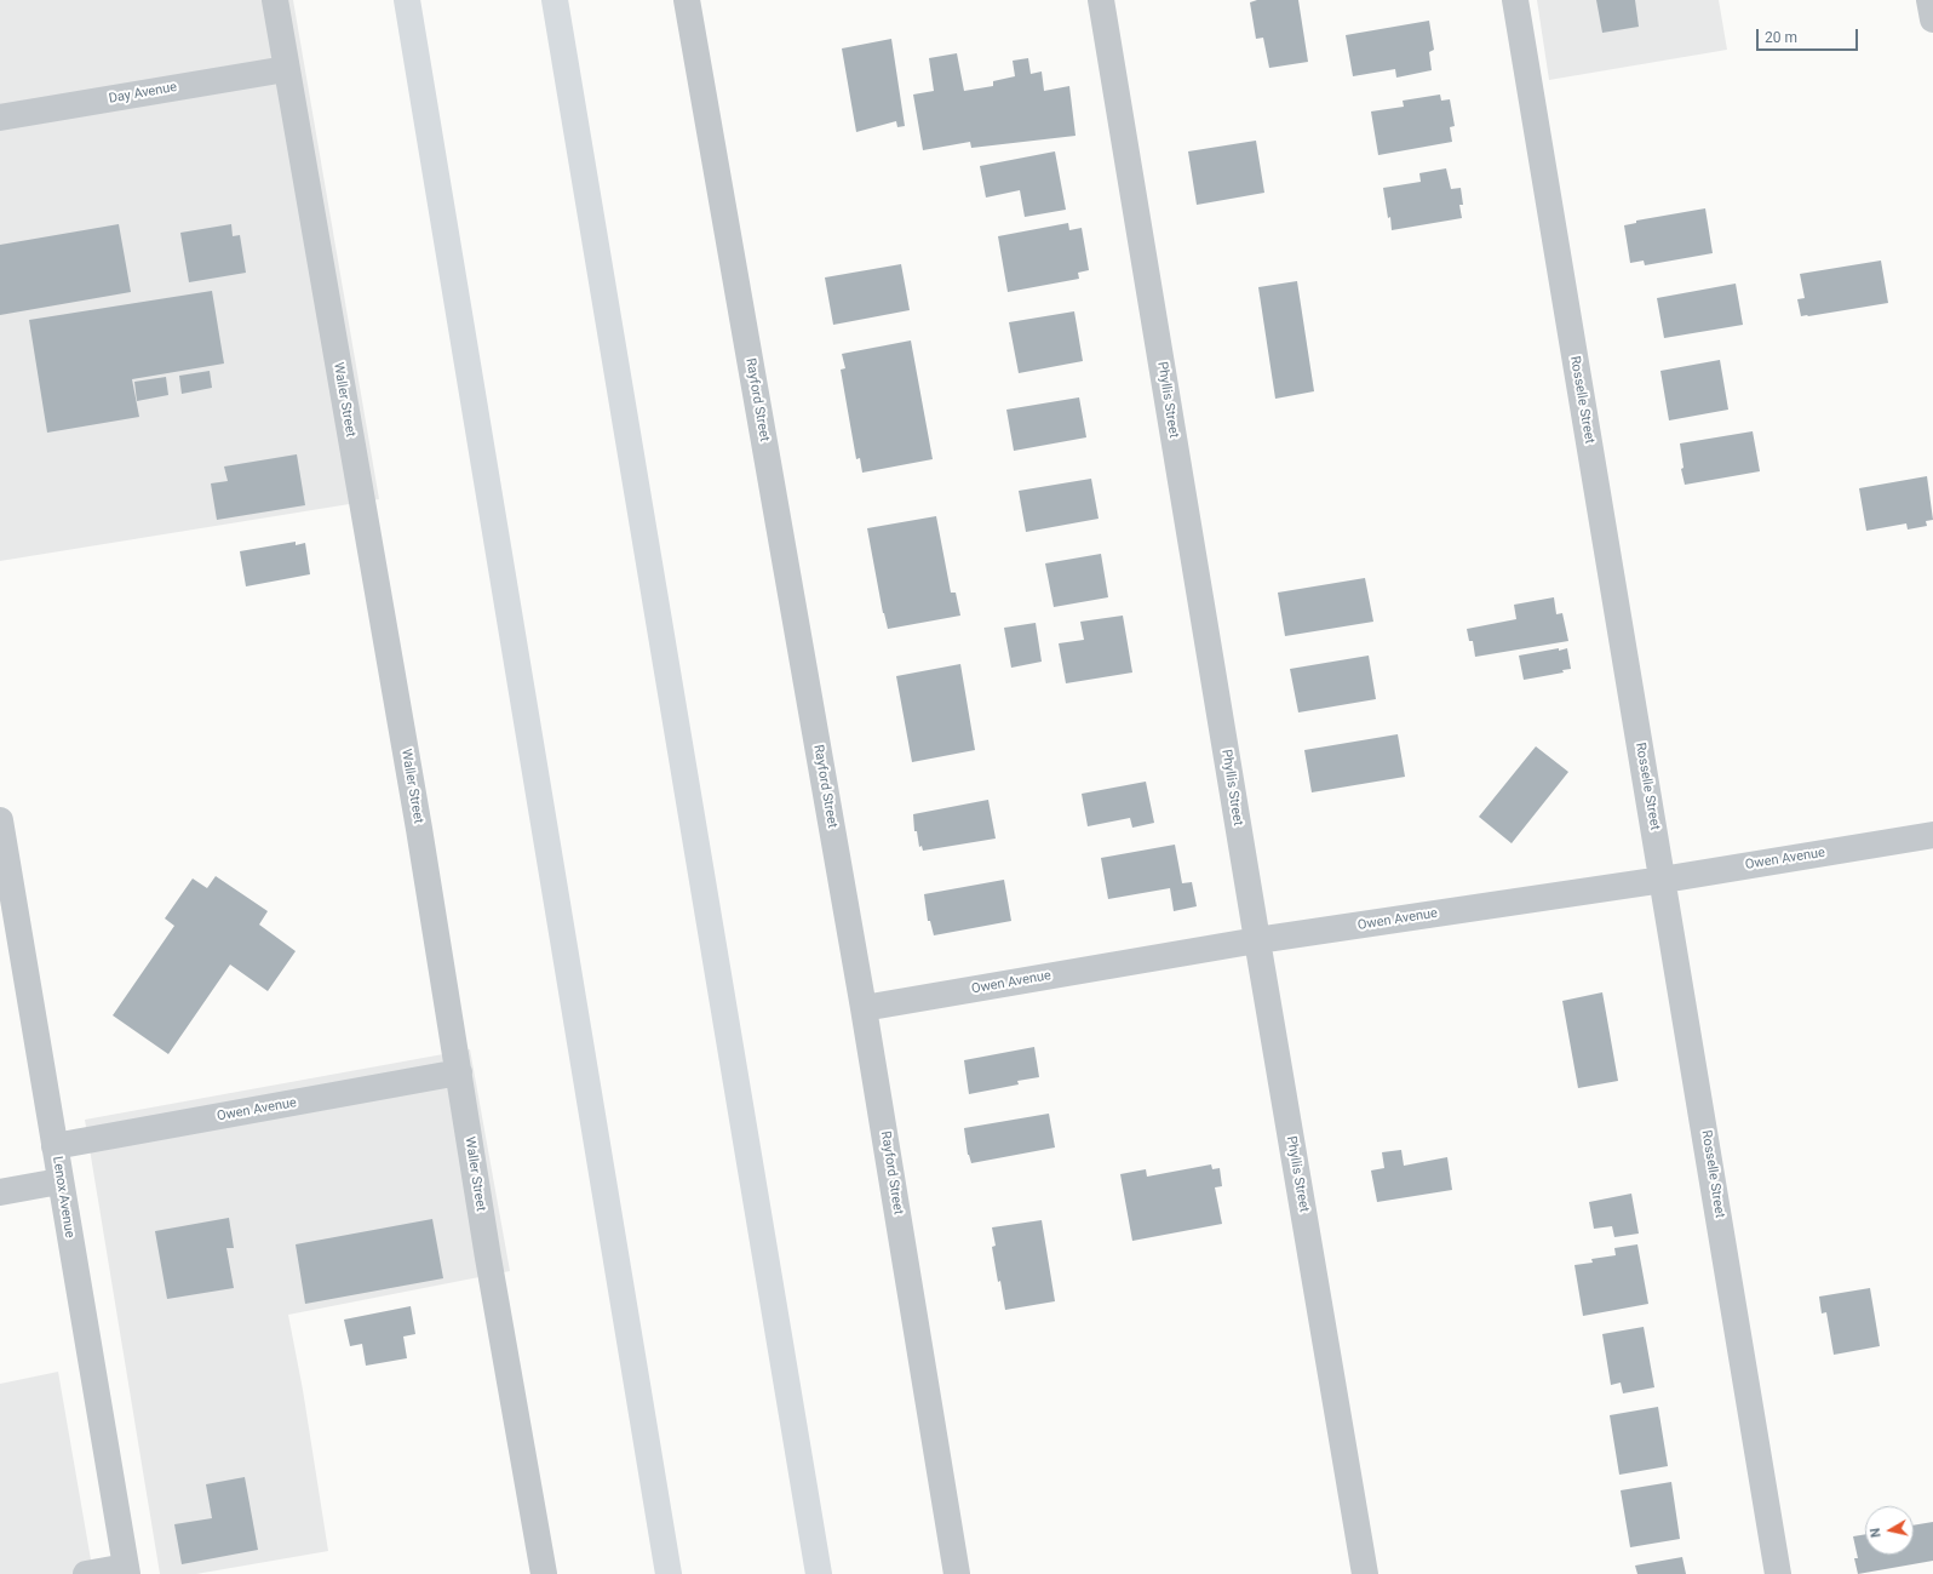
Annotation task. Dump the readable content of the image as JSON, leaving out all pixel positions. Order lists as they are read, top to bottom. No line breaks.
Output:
{"streets":{"street":["Day Avenue","Waller Street","Rayford Street","Phyllis Street","Rosselle Street","Owen Avenue","Lenox Avenue"]},"crossings":[["Day Avenue","Waller Street"],["Waller Street","Owen Avenue"],["Rayford Street","Owen Avenue"],["Phyllis Street","Owen Avenue"],["Rosselle Street","Owen Avenue"],["Owen Avenue","Lenox Avenue"]],"scale_bar":"20 m","north":"left"}
